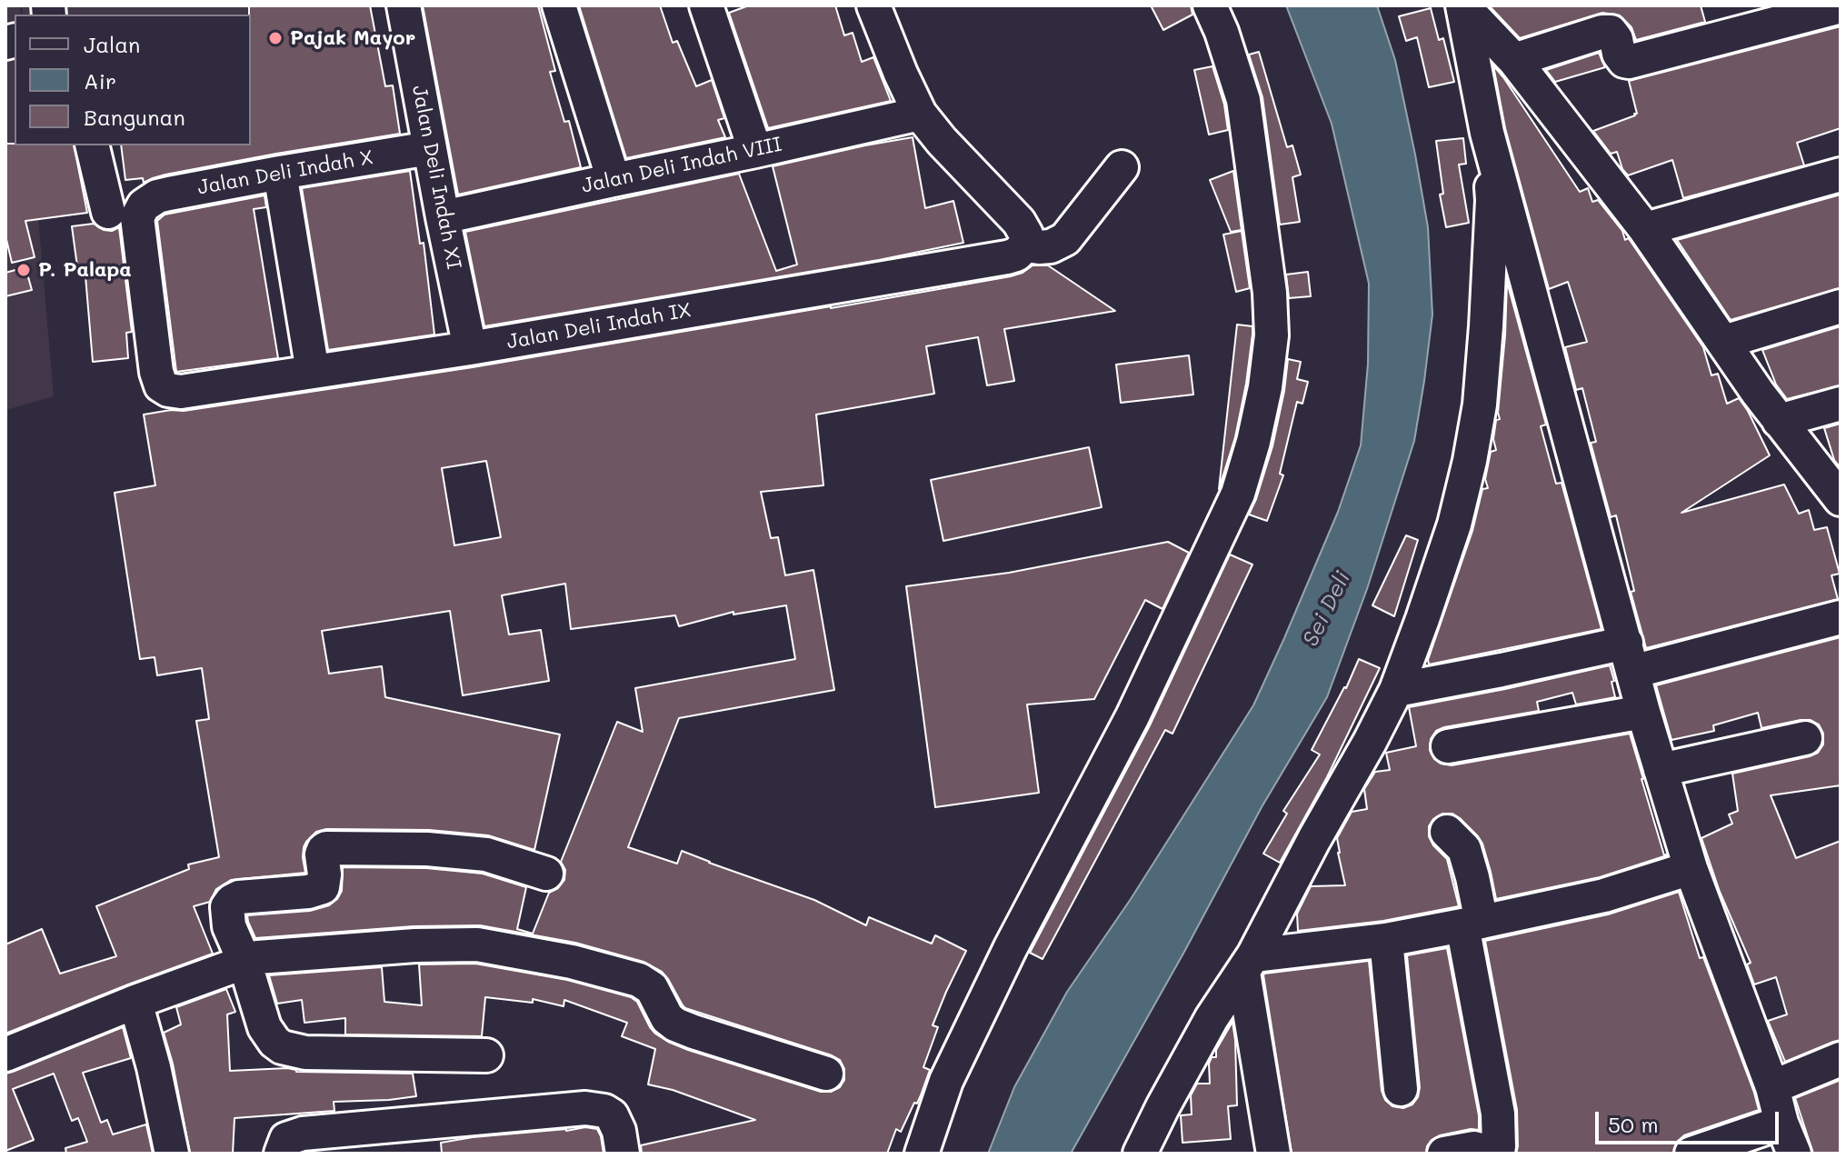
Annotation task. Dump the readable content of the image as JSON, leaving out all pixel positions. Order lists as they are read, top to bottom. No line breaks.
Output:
{"streets":{"street":["Jalan Deli Indah VIII","Jalan Deli Indah X","Jalan Deli Indah XI","Jalan Deli Indah IX"]},"crossings":[["Jalan Deli Indah VIII","Jalan Deli Indah XI"],["Jalan Deli Indah X","Jalan Deli Indah XI"],["Jalan Deli Indah X","Jalan Deli Indah IX"],["Jalan Deli Indah XI","Jalan Deli Indah IX"]],"water":["Sei Deli"],"places":["Pajak Mayor","P. Palapa"],"legend":["Jalan","Air","Bangunan"],"scale_bar":"50 m"}
